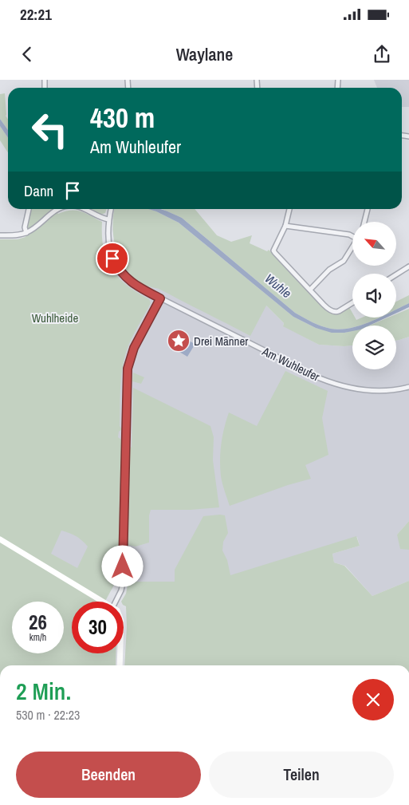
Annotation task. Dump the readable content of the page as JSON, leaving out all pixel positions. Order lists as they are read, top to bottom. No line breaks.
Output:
{"streets":{"street":["Am Wuhleufer"]},"water":["Wuhle"],"parks":["Wuhlheide"],"places":{"place":["Drei Männer"]},"north":"top left","page":{"status":"22:21","header":"Waylane","turn":["430 m","Am Wuhleufer"],"then":"Dann","speed":"26 km/h","limit":"30","heading":["2 Min.","530 m · 22:23"],"buttons":["Beenden","Teilen"]}}
